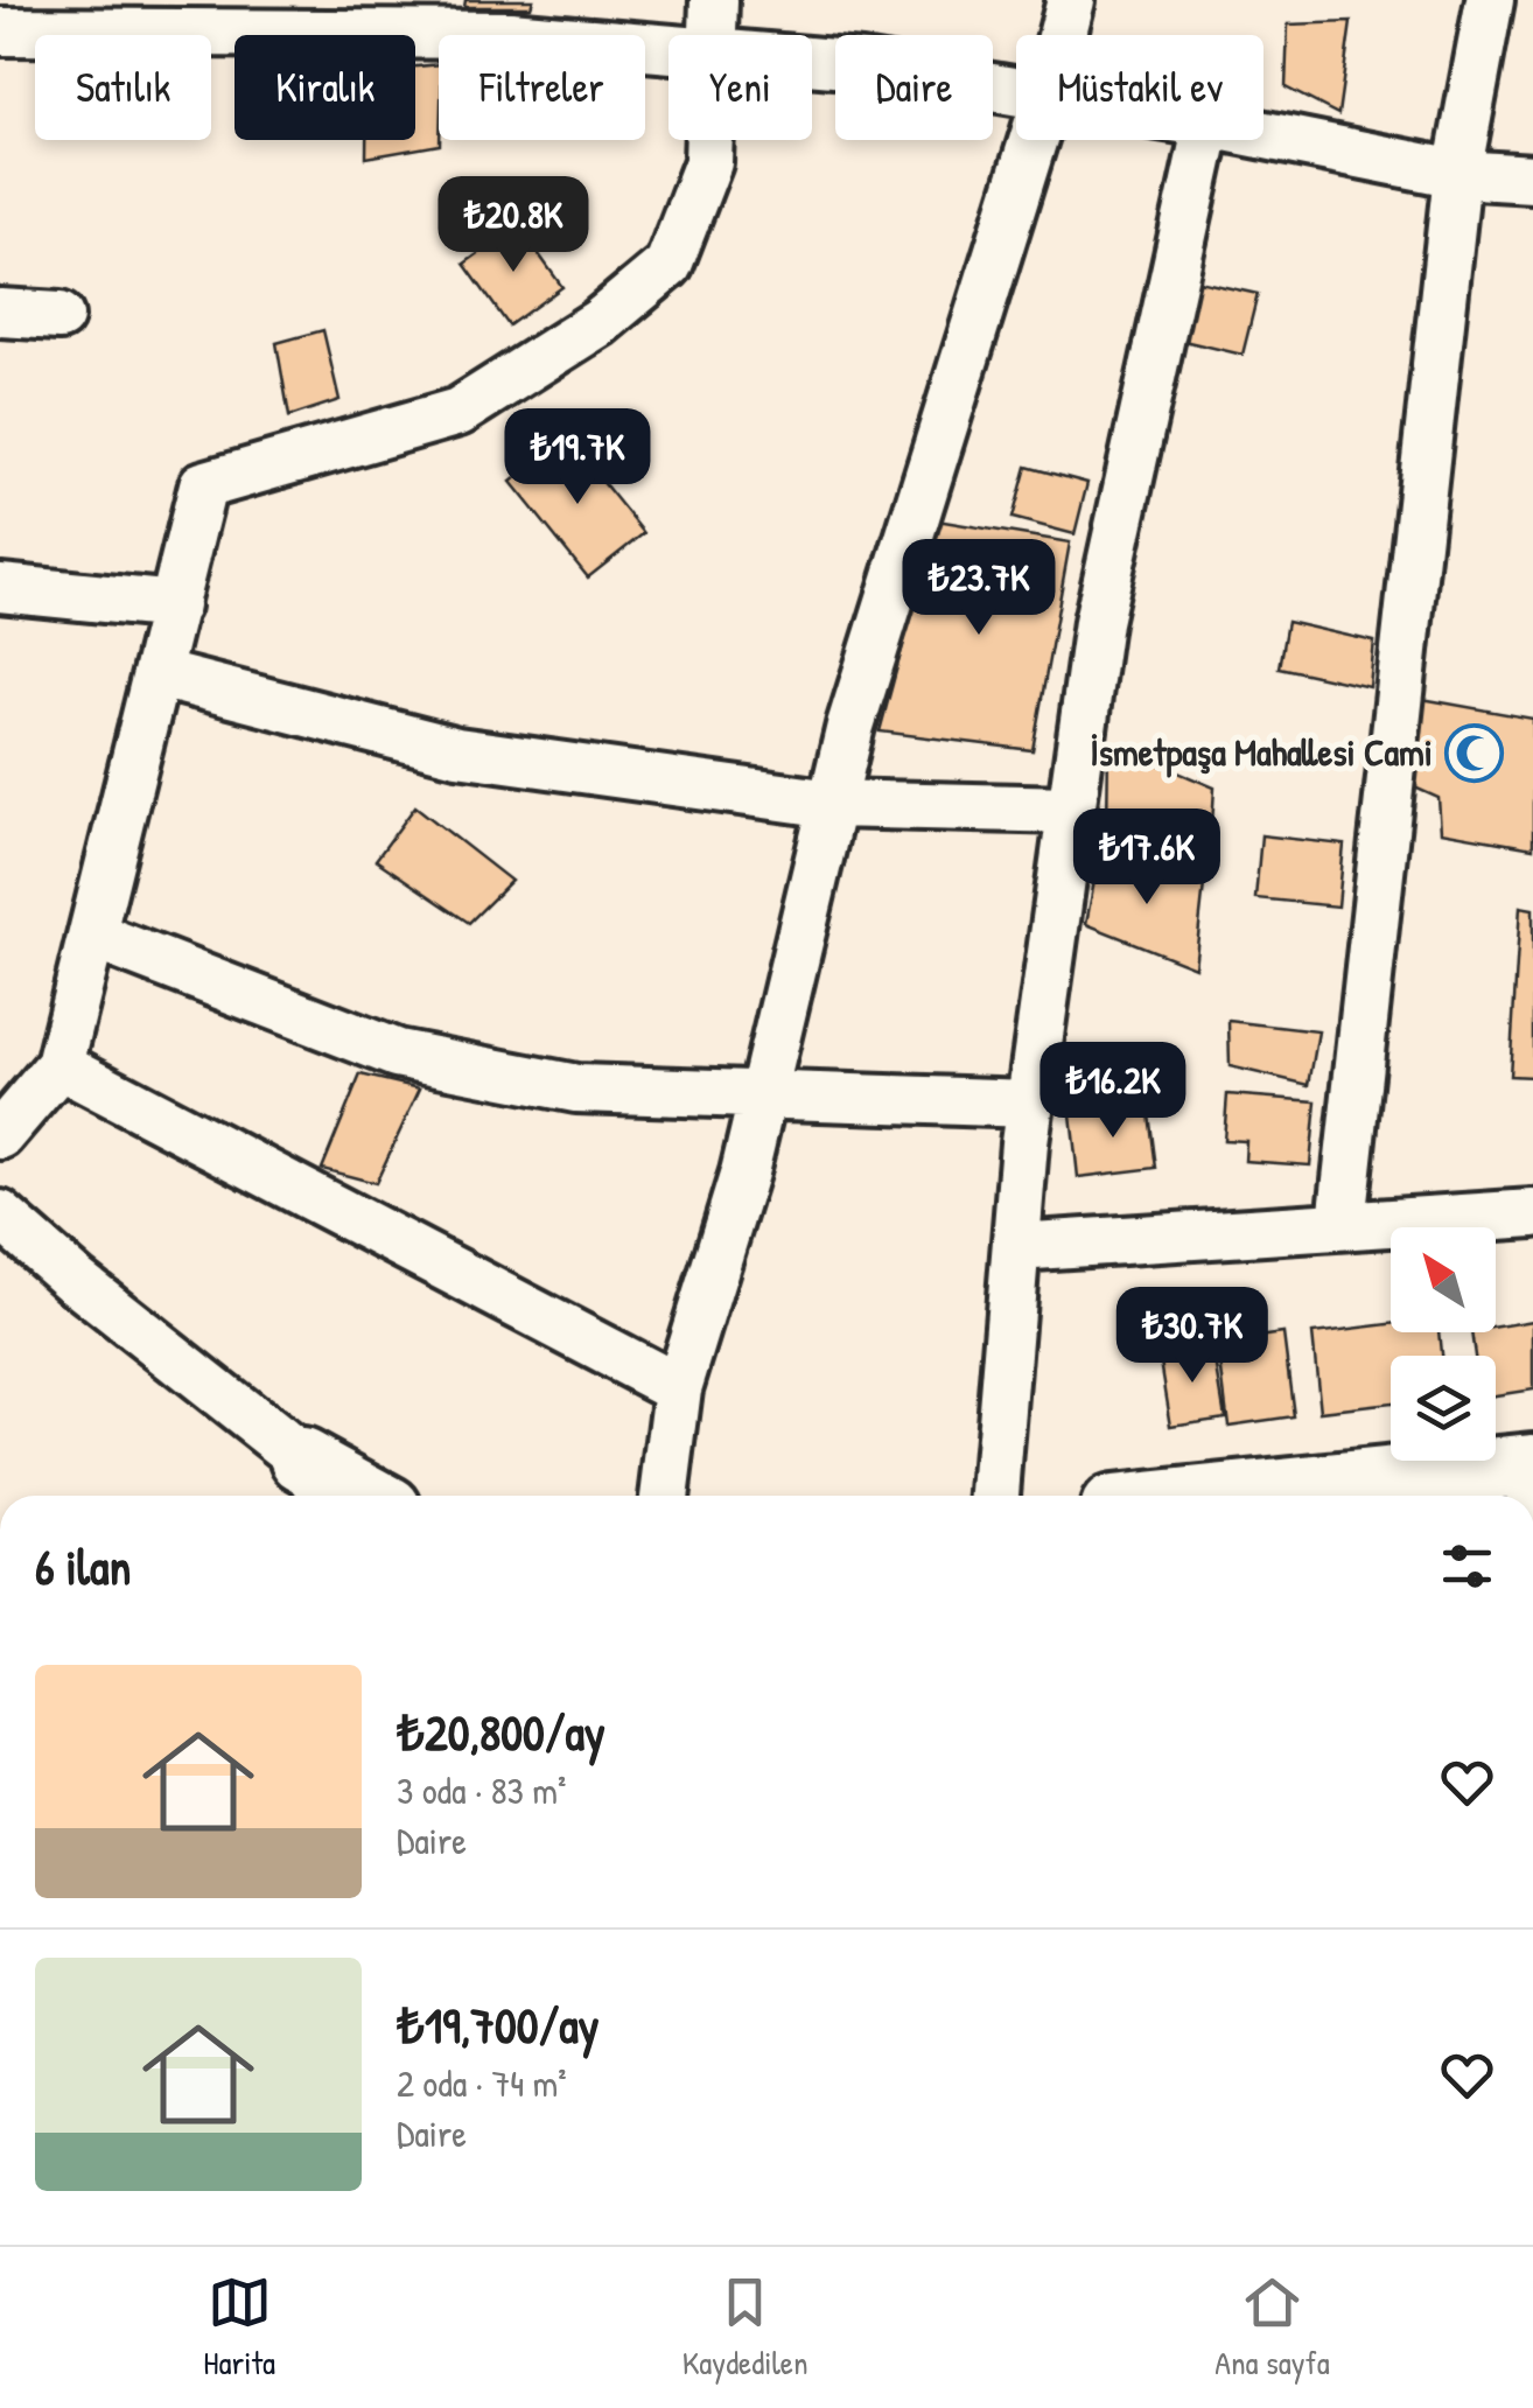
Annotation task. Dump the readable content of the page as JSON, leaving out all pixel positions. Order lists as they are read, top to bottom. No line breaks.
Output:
{"places":{"mosque":["İsmetpaşa Mahallesi Cami"]},"north":"top left","page":{"chip":["Satılık","Kiralık","Filtreler","Yeni","Daire","Müstakil ev"],"price":["₺20.8K","₺19.7K","₺23.7K","₺17.6K","₺16.2K","₺30.7K"],"heading":"6 ilan","list":[{"name":"₺20,800/ay","note":"3 oda · 83 m² · Daire"},{"name":"₺19,700/ay","note":"2 oda · 74 m² · Daire"}],"tabs":["Harita","Kaydedilen","Ana sayfa"]}}
